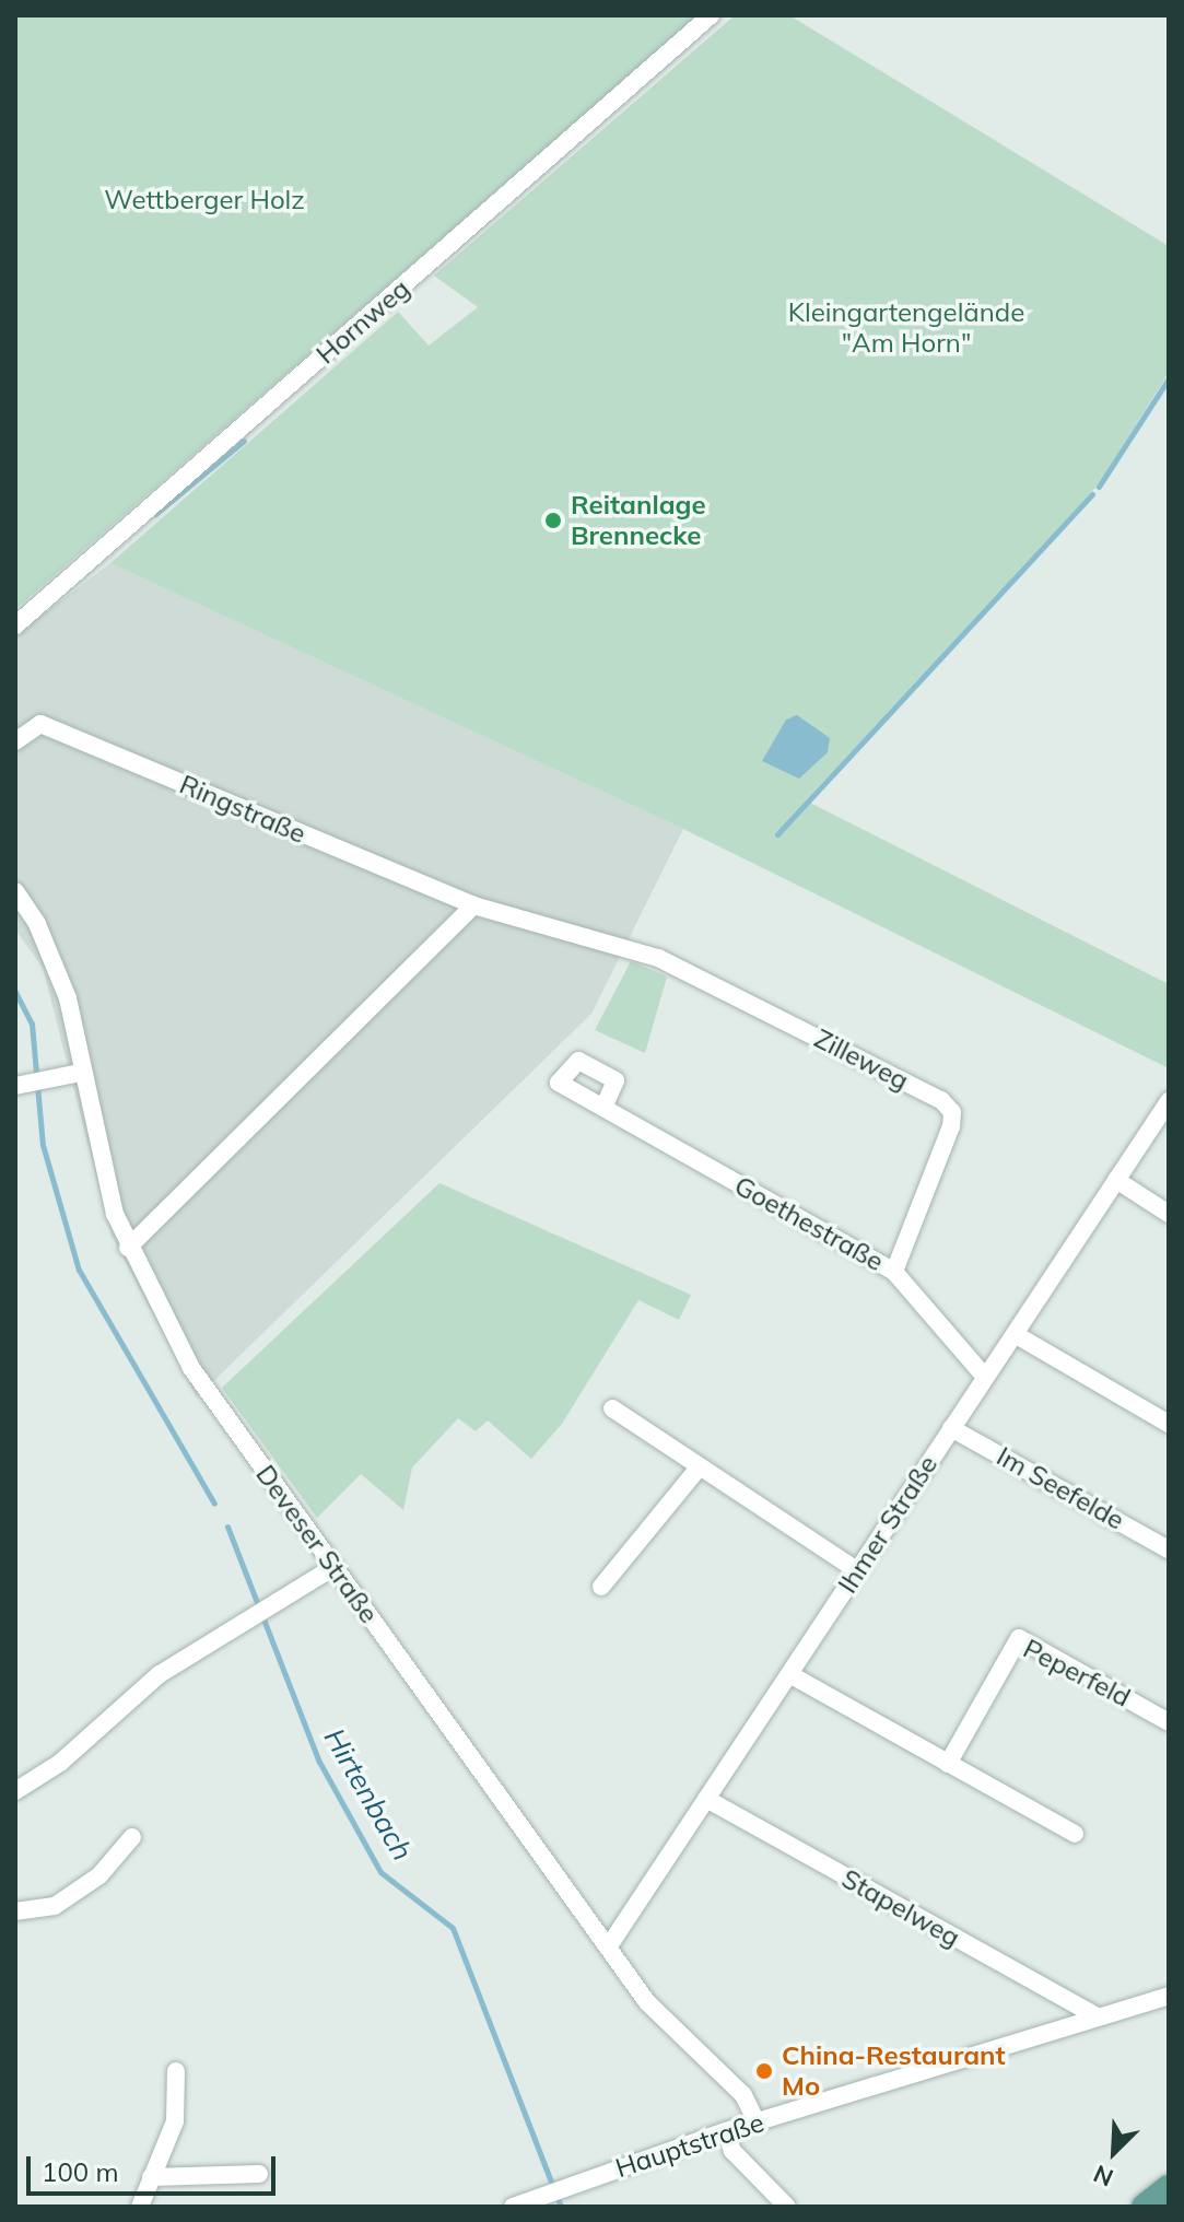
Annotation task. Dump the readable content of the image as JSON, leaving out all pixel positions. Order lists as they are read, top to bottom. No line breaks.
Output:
{"streets":{"street":["Hornweg","Ringstraße","Zilleweg","Goethestraße","Im Seefelde","Ihmer Straße","Deveser Straße","Peperfeld","Stapelweg","Hauptstraße"]},"crossings":[["Ringstraße","Zilleweg"],["Zilleweg","Goethestraße"],["Goethestraße","Ihmer Straße"],["Im Seefelde","Ihmer Straße"],["Ihmer Straße","Deveser Straße"],["Ihmer Straße","Stapelweg"],["Deveser Straße","Hauptstraße"],["Stapelweg","Hauptstraße"]],"water":["Hirtenbach"],"parks":["Wettberger Holz","Kleingartengelände \"Am Horn\""],"places":["Reitanlage Brennecke","China-Restaurant Mo"],"scale_bar":"100 m","north":"bottom left"}
